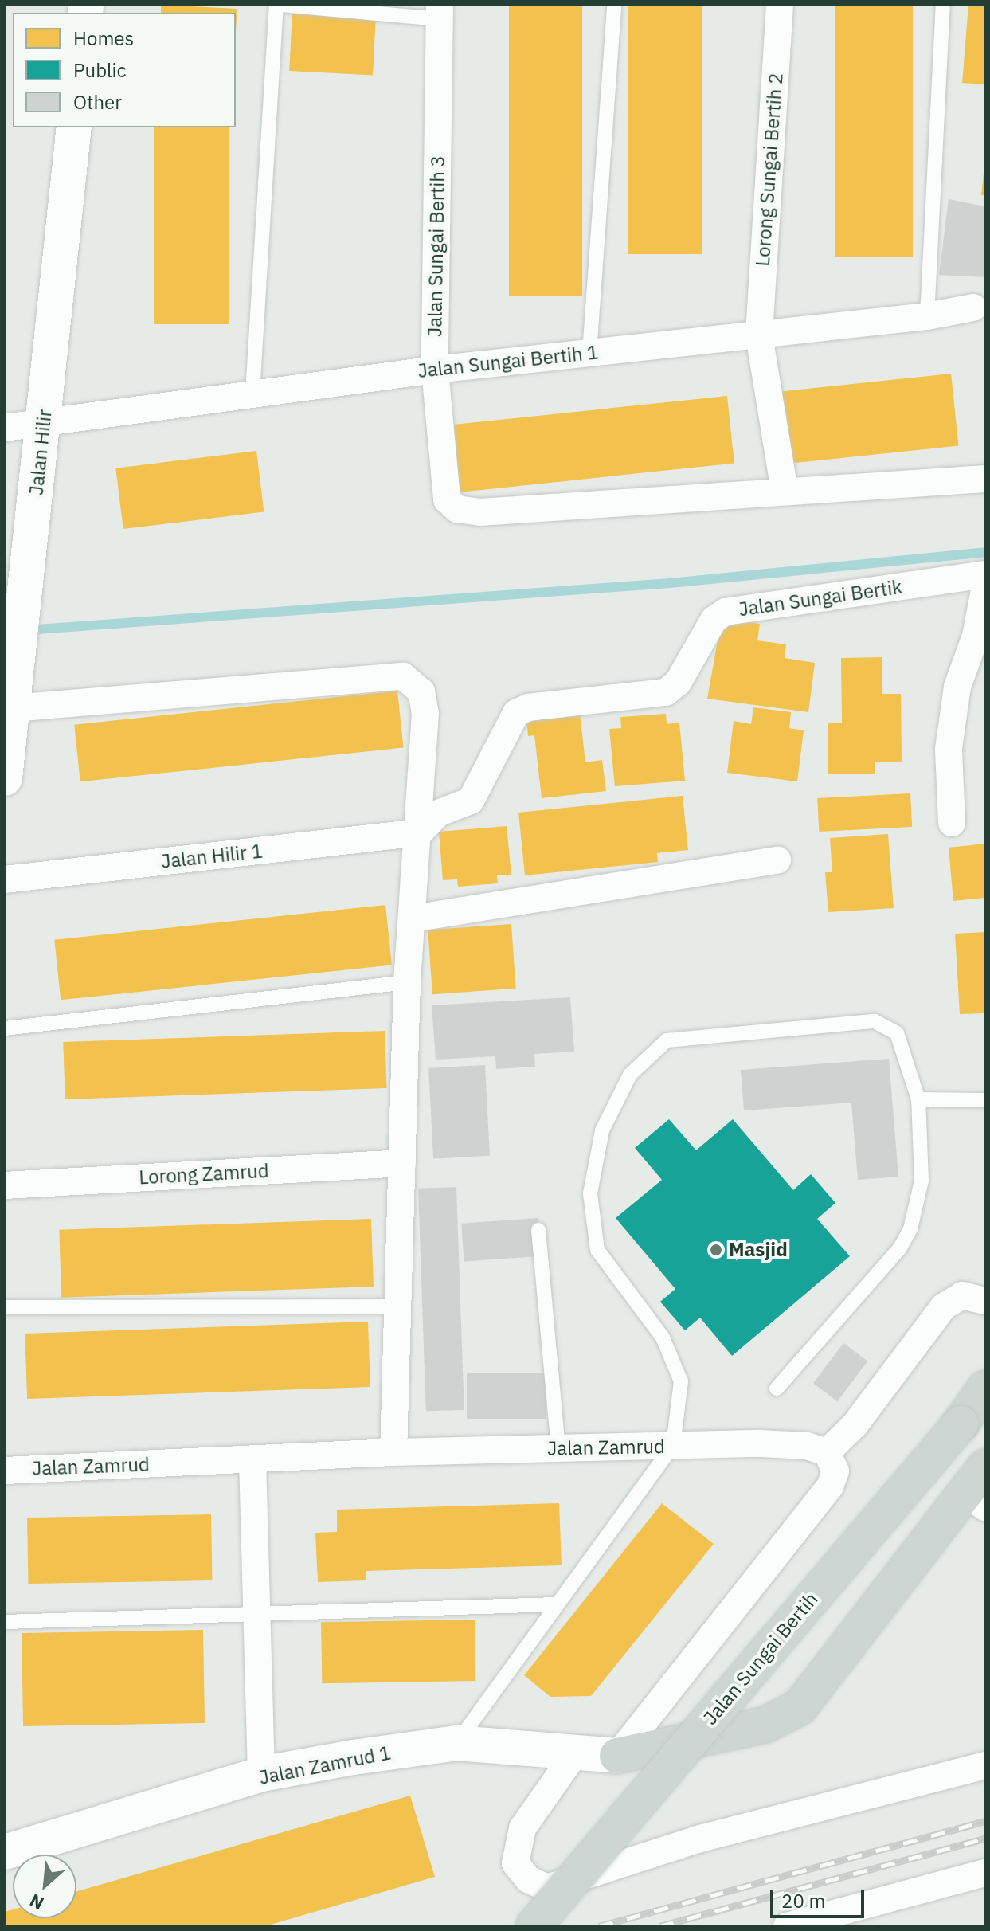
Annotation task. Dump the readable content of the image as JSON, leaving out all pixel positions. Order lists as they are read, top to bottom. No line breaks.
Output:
{"streets":{"main road":["Jalan Sungai Bertih"],"street":["Lorong Sungai Bertih 2","Jalan Sungai Bertih 3","Jalan Sungai Bertih 1","Jalan Hilir","Jalan Sungai Bertik","Jalan Hilir 1","Lorong Zamrud","Jalan Zamrud","Jalan Zamrud 1"]},"crossings":[["Lorong Sungai Bertih 2","Jalan Sungai Bertih 3"],["Lorong Sungai Bertih 2","Jalan Sungai Bertih 1"],["Jalan Sungai Bertih 3","Jalan Sungai Bertih 1"],["Jalan Sungai Bertih 1","Jalan Hilir"],["Jalan Sungai Bertik","Jalan Hilir 1"]],"places":["Masjid"],"legend":["Homes","Public","Other"],"scale_bar":"20 m","north":"bottom left"}
